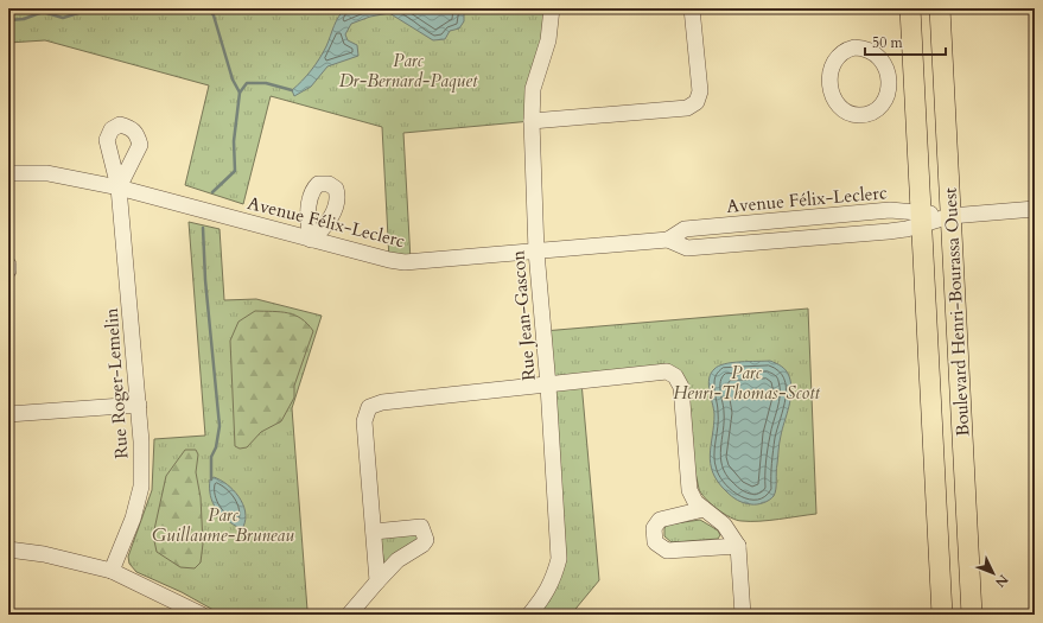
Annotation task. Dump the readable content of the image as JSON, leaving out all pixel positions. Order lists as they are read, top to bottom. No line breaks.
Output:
{"streets":{"main road":["Boulevard Henri-Bourassa Ouest"],"street":["Avenue Félix-Leclerc","Rue Jean-Gascon","Rue Roger-Lemelin"]},"crossings":[["Avenue Félix-Leclerc","Boulevard Henri-Bourassa Ouest"],["Avenue Félix-Leclerc","Rue Jean-Gascon"],["Avenue Félix-Leclerc","Rue Roger-Lemelin"]],"parks":["Parc Dr-Bernard-Paquet","Parc Henri-Thomas-Scott","Parc Guillaume-Bruneau"],"scale_bar":"50 m","north":"bottom right"}
